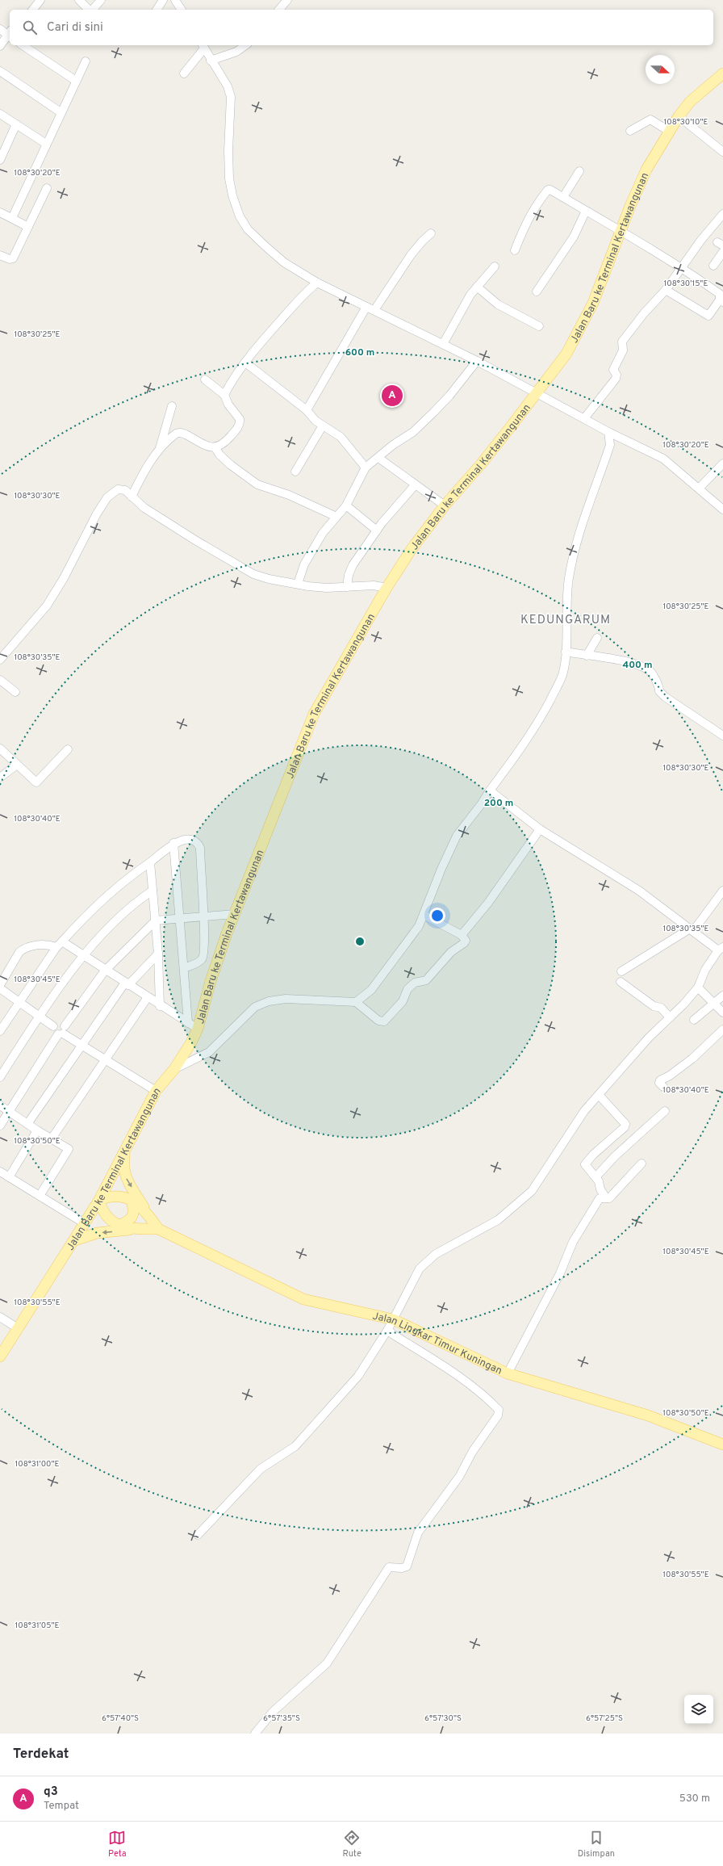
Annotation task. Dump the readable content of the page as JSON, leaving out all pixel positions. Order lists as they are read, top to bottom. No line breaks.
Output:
{"streets":{"main road":["Jalan Baru ke Terminal Kertawangunan","Jalan Lingkar Timur Kuningan"]},"crossings":[["Jalan Baru ke Terminal Kertawangunan","Jalan Lingkar Timur Kuningan"]],"districts":["KEDUNGARUM"],"north":"right","page":{"search":"Cari di sini","pins":"A","heading":"Terdekat","list":[{"mark":"A","name":"q3","note":"Tempat","value":"530 m"}],"nav":["Peta","Rute","Disimpan"]},"coordinates":["108°30'10\"E","108°30'20\"E","108°30'15\"E","108°30'25\"E","108°30'30\"E","108°30'35\"E","108°30'40\"E","108°30'45\"E","108°30'50\"E","108°30'55\"E","108°31'00\"E","108°31'05\"E","6°57'40\"S","6°57'35\"S","6°57'30\"S","6°57'25\"S"],"rings":["600 m","400 m","200 m"]}
